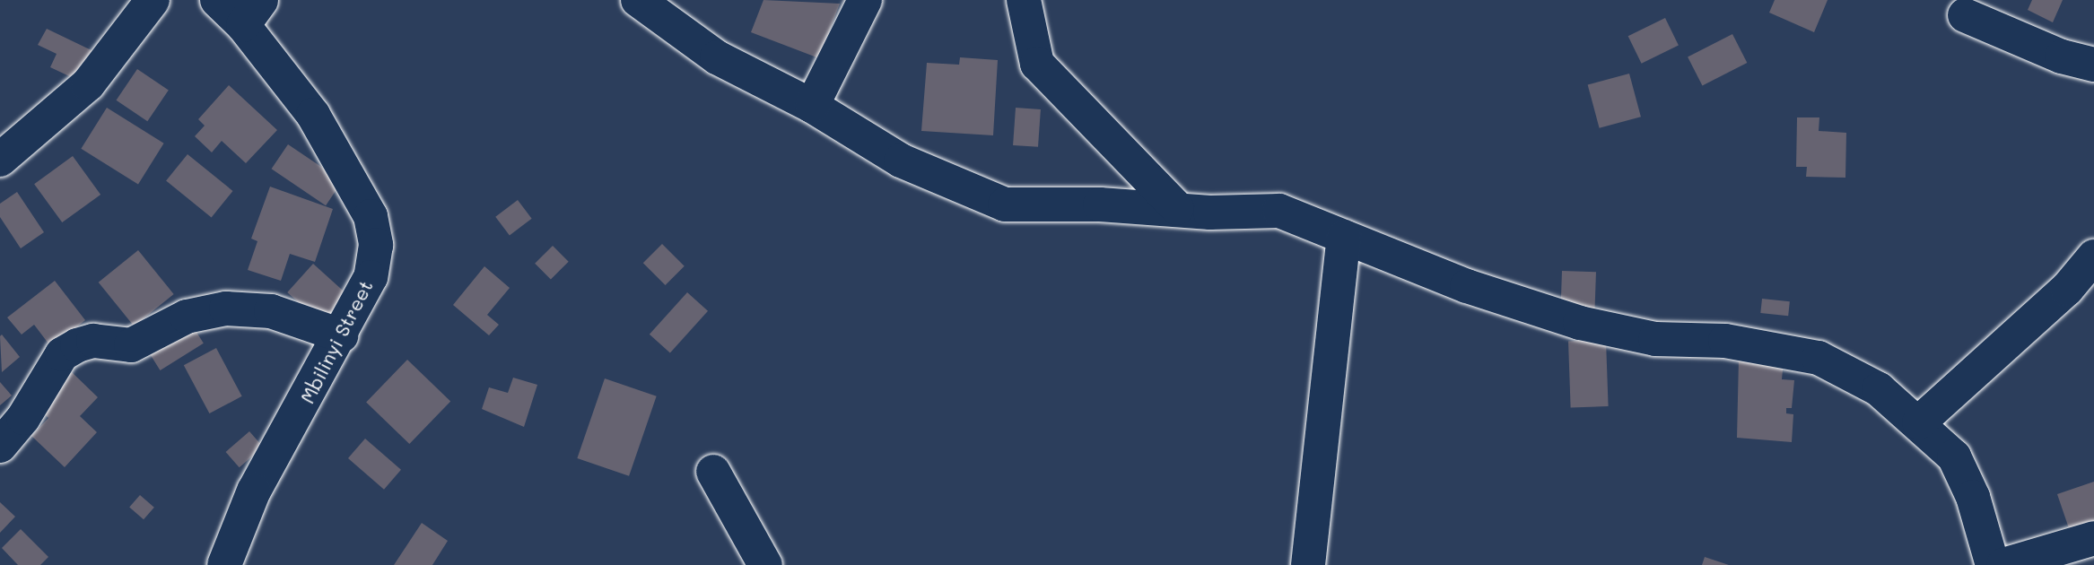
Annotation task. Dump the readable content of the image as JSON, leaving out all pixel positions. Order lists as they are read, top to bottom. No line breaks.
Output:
{"streets":{"street":["Mbilinyi Street"]}}
